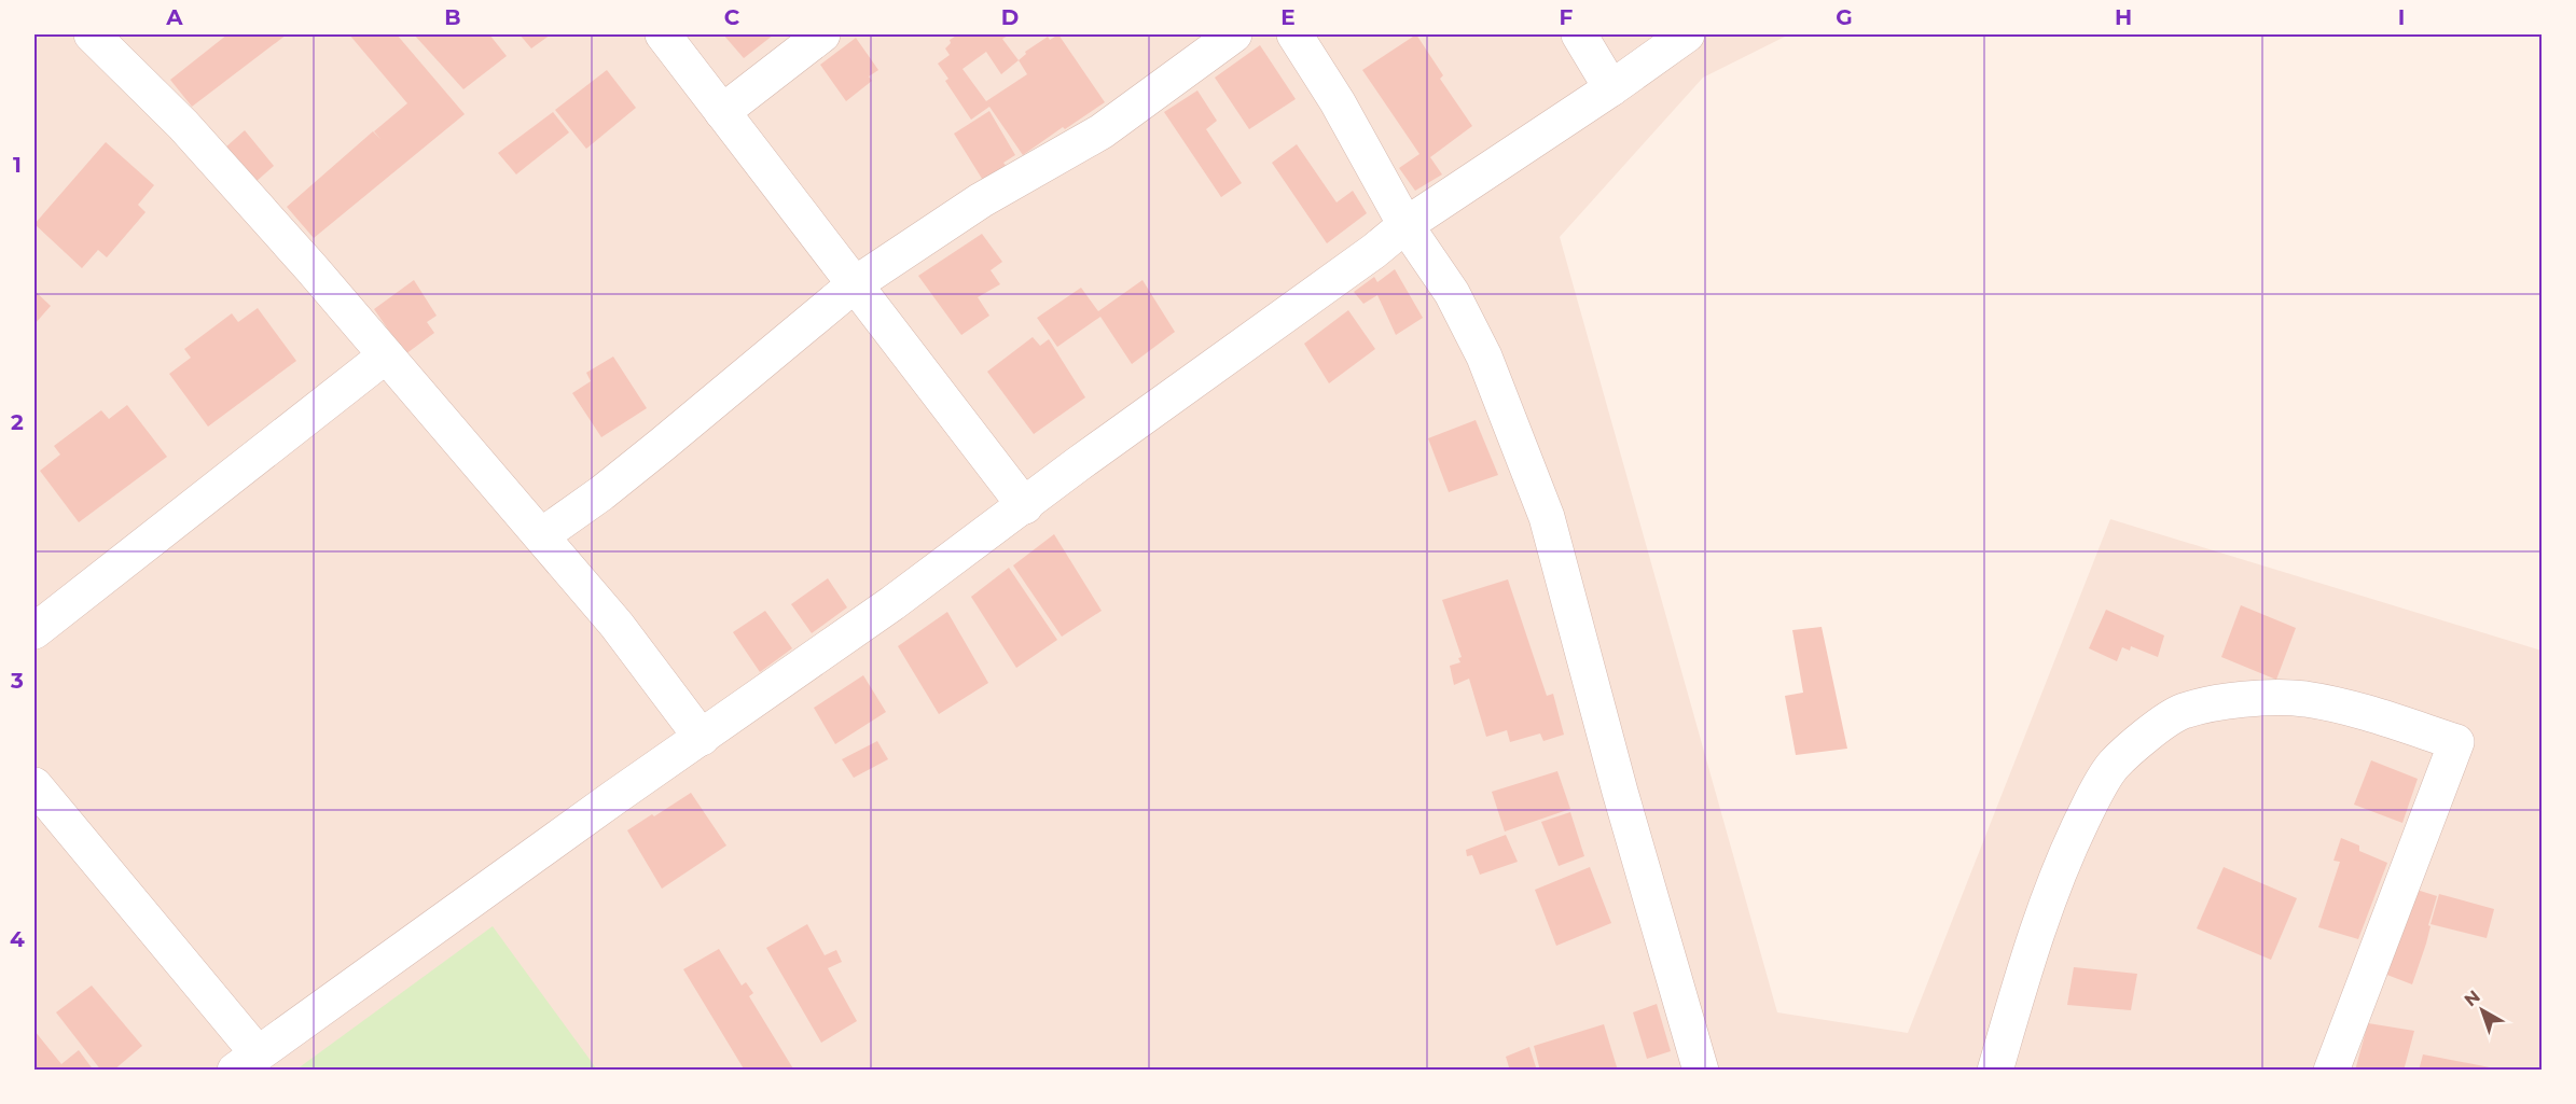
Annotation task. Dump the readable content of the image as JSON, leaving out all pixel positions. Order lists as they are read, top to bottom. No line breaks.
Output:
{"north":"top left","grid":{"columns":["A","B","C","D","E","F","G","H","I"],"rows":["1","2","3","4"]}}
